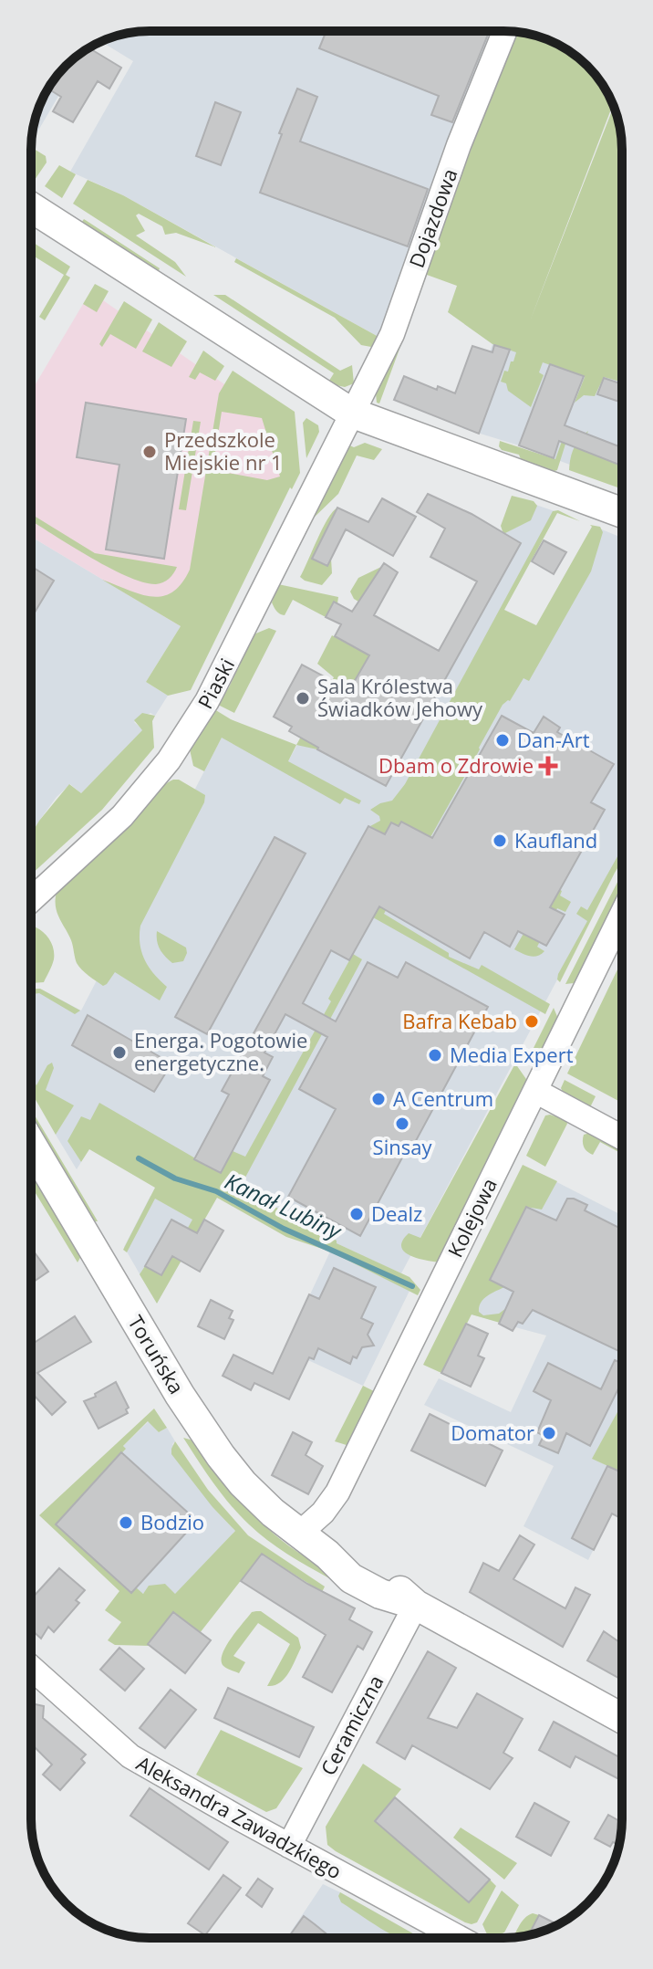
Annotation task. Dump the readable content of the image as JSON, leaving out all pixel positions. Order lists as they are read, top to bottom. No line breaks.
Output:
{"streets":{"street":["Dojazdowa","Piaski","Kolejowa","Toruńska","Ceramiczna","Aleksandra Zawadzkiego"]},"crossings":[["Dojazdowa","Piaski"],["Kolejowa","Toruńska"],["Toruńska","Ceramiczna"],["Ceramiczna","Aleksandra Zawadzkiego"]],"water":["Kanał Lubiny"],"places":{"other":["Przedszkole Miejskie nr 1","Sala Królestwa Świadków Jehowy","Dan-Art","Kaufland","Bafra Kebab","Energa. Pogotowie energetyczne.","Media Expert","A Centrum","Sinsay","Dealz","Domator","Bodzio"],"health":["Dbam o Zdrowie"]}}
